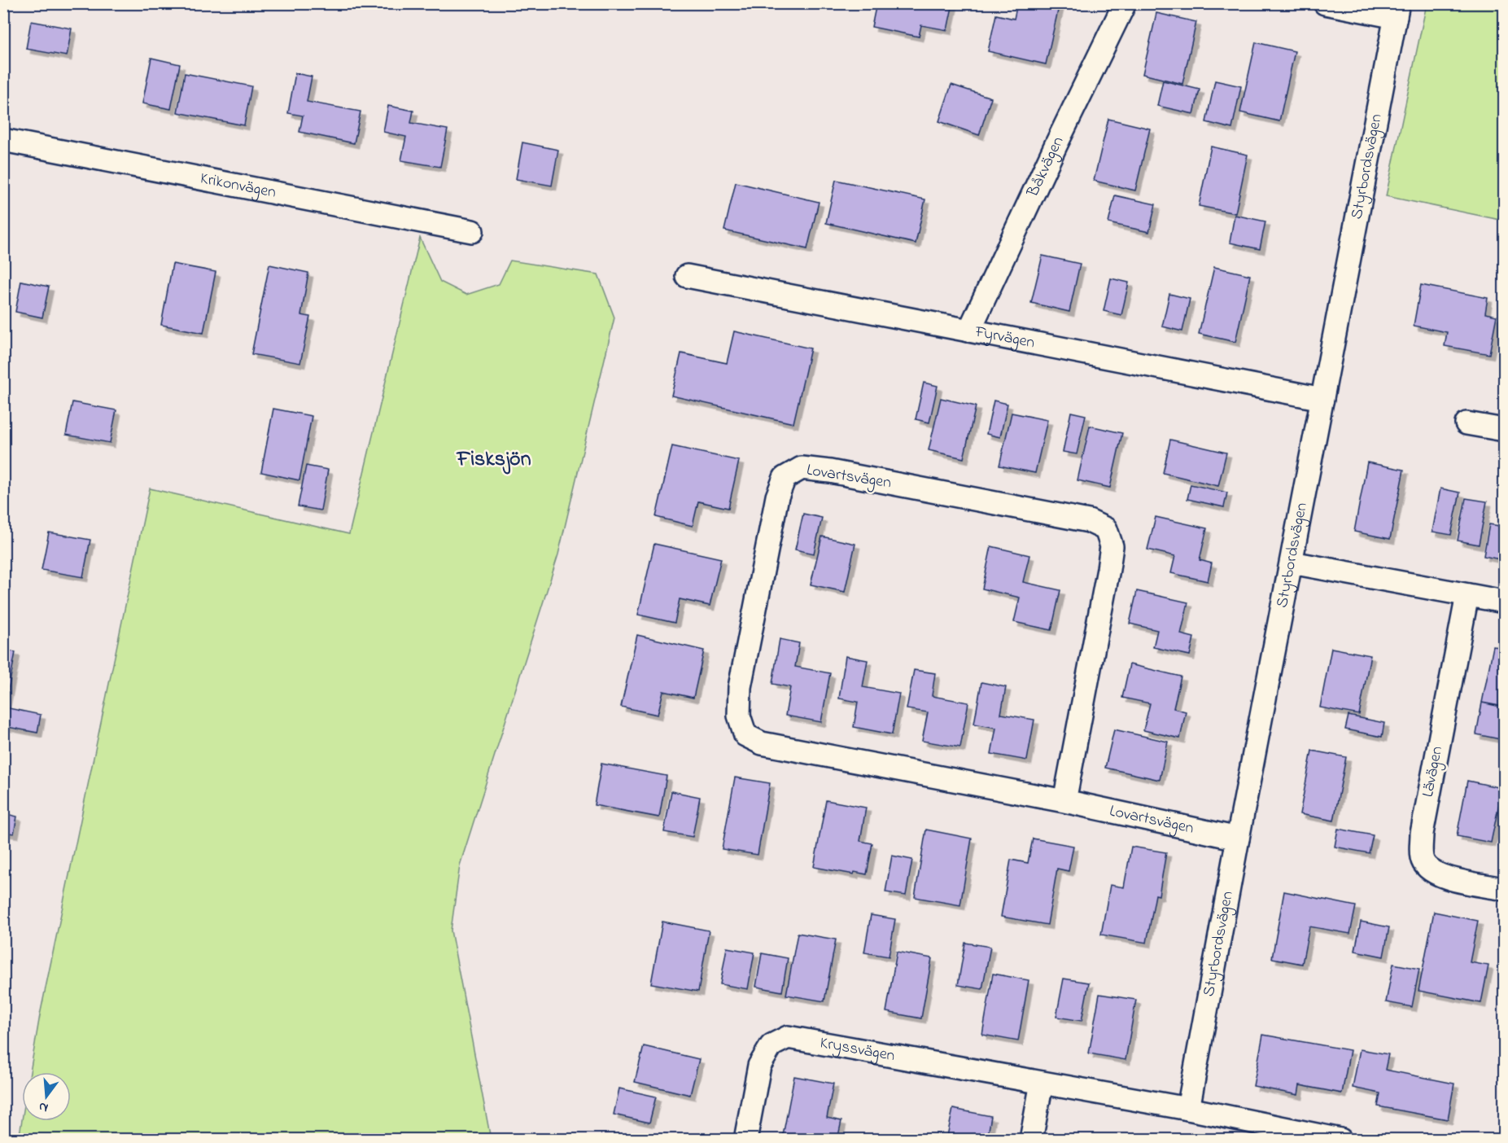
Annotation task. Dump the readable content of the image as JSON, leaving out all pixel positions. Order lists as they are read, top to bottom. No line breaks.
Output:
{"streets":{"street":["Båkvägen","Styrbordsvägen","Krikonvägen","Fyrvägen","Lovartsvägen","Lävägen","Kryssvägen"]},"crossings":[["Båkvägen","Fyrvägen"],["Styrbordsvägen","Fyrvägen"],["Styrbordsvägen","Lovartsvägen"],["Styrbordsvägen","Kryssvägen"]],"districts":["Fisksjön"],"north":"bottom"}
